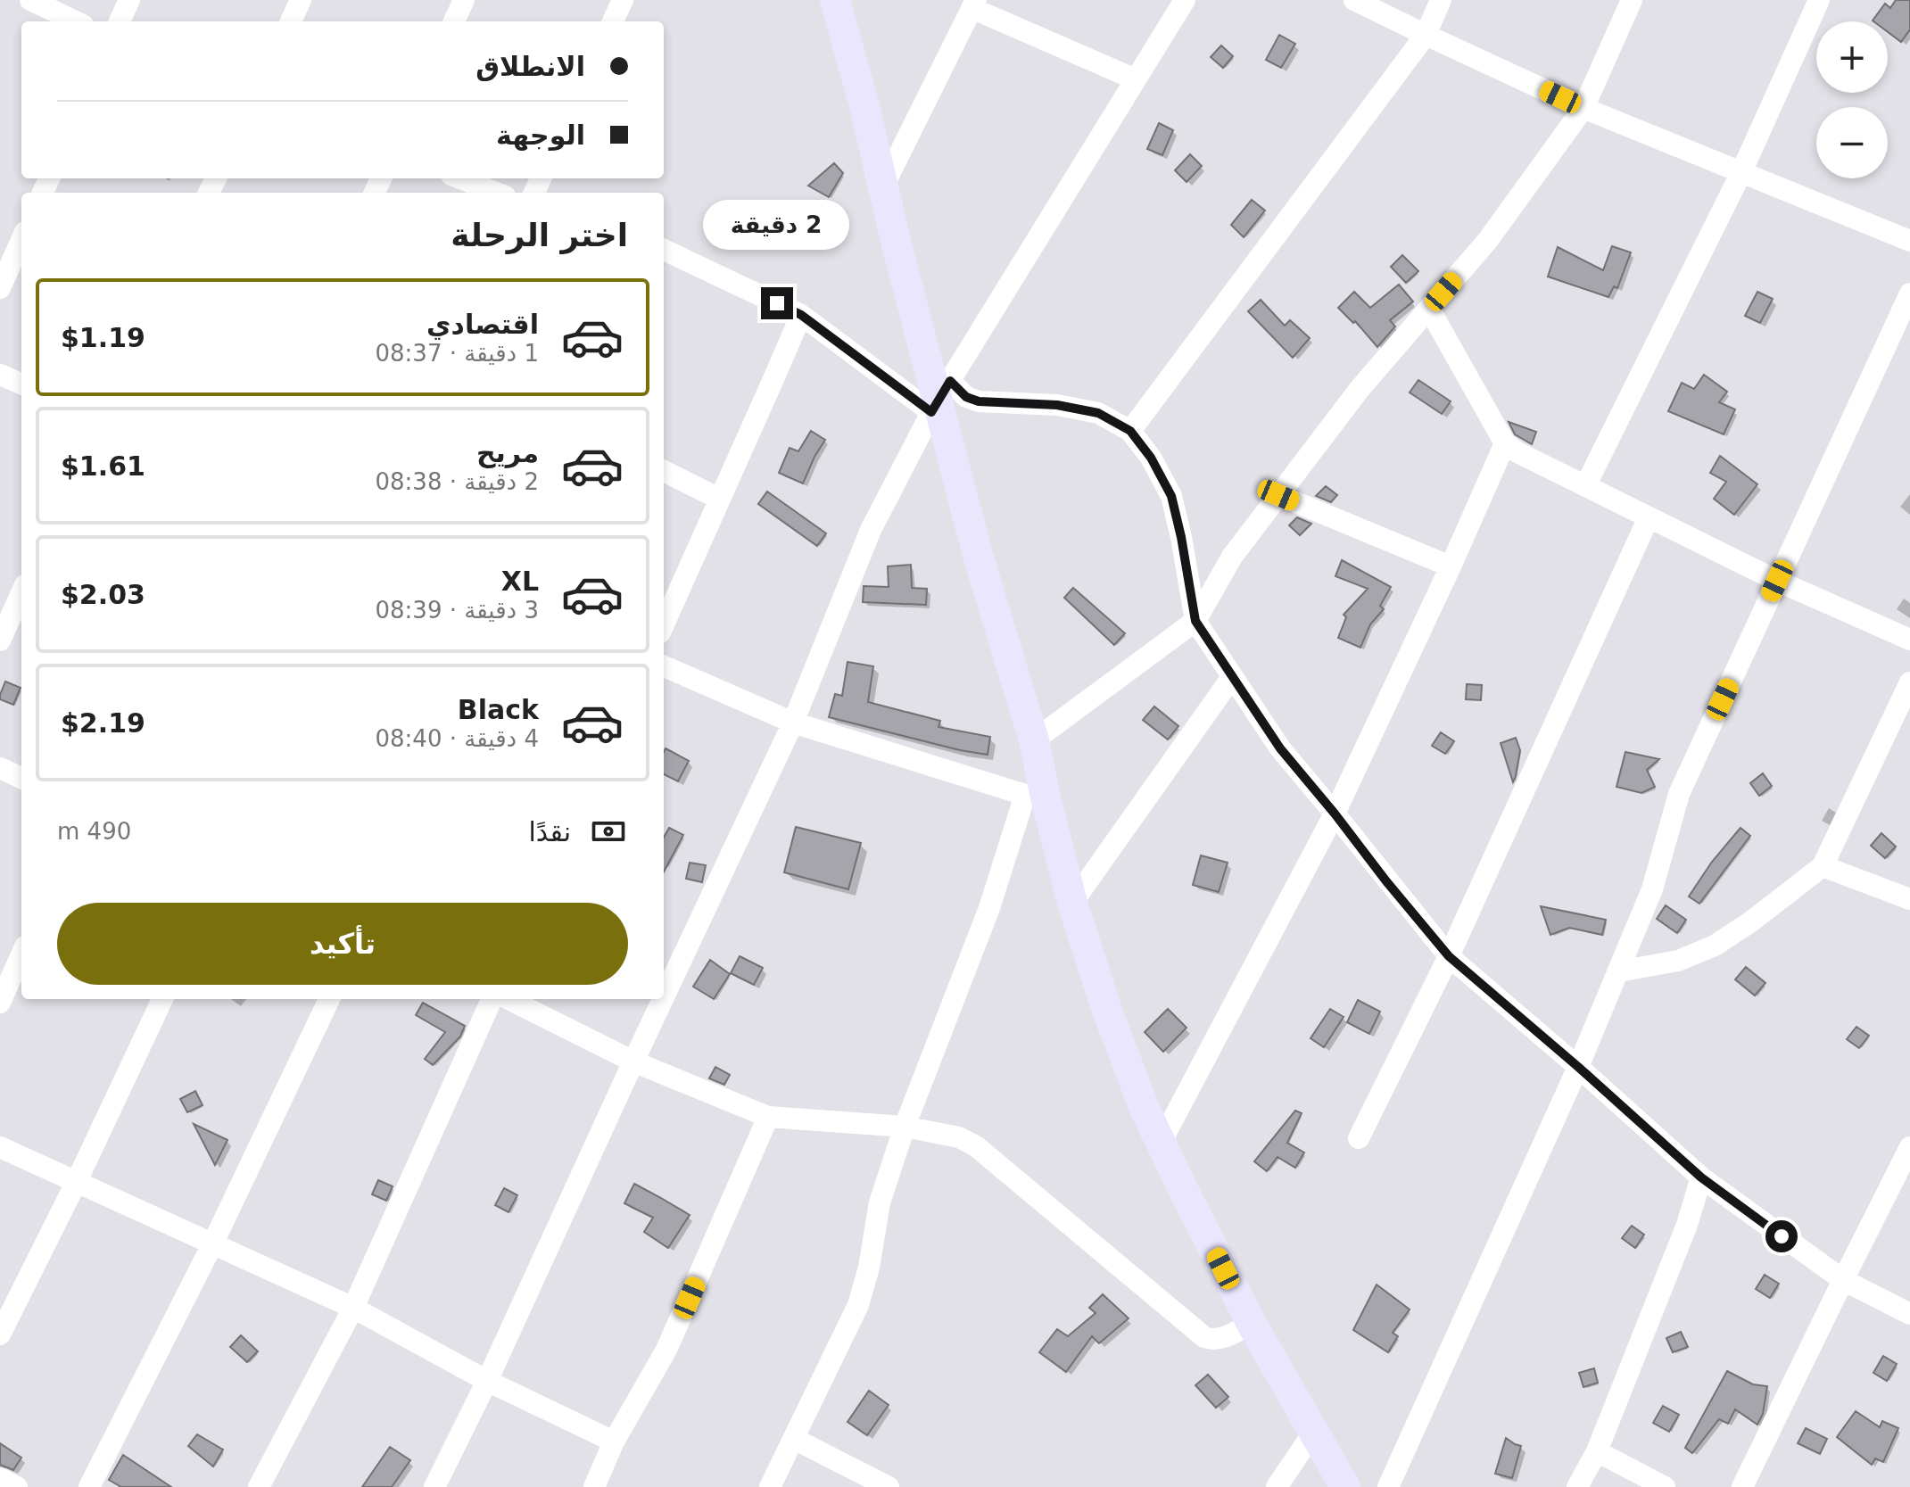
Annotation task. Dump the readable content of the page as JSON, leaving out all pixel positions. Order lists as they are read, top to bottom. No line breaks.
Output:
{"page":{"map_buttons":["+","−"],"banner":["الانطلاق","الوجهة"],"heading":"اختر الرحلة","bubble":"2 دقيقة","list":[{"name":"اقتصادي","note":"1 دقيقة · 08:37","value":"$1.19"},{"name":"مريح","note":"2 دقيقة · 08:38","value":"$1.61"},{"name":"XL","note":"3 دقيقة · 08:39","value":"$2.03"},{"name":"Black","note":"4 دقيقة · 08:40","value":"$2.19"}],"pay":["نقدًا","490 m"],"buttons":"تأكيد"}}
